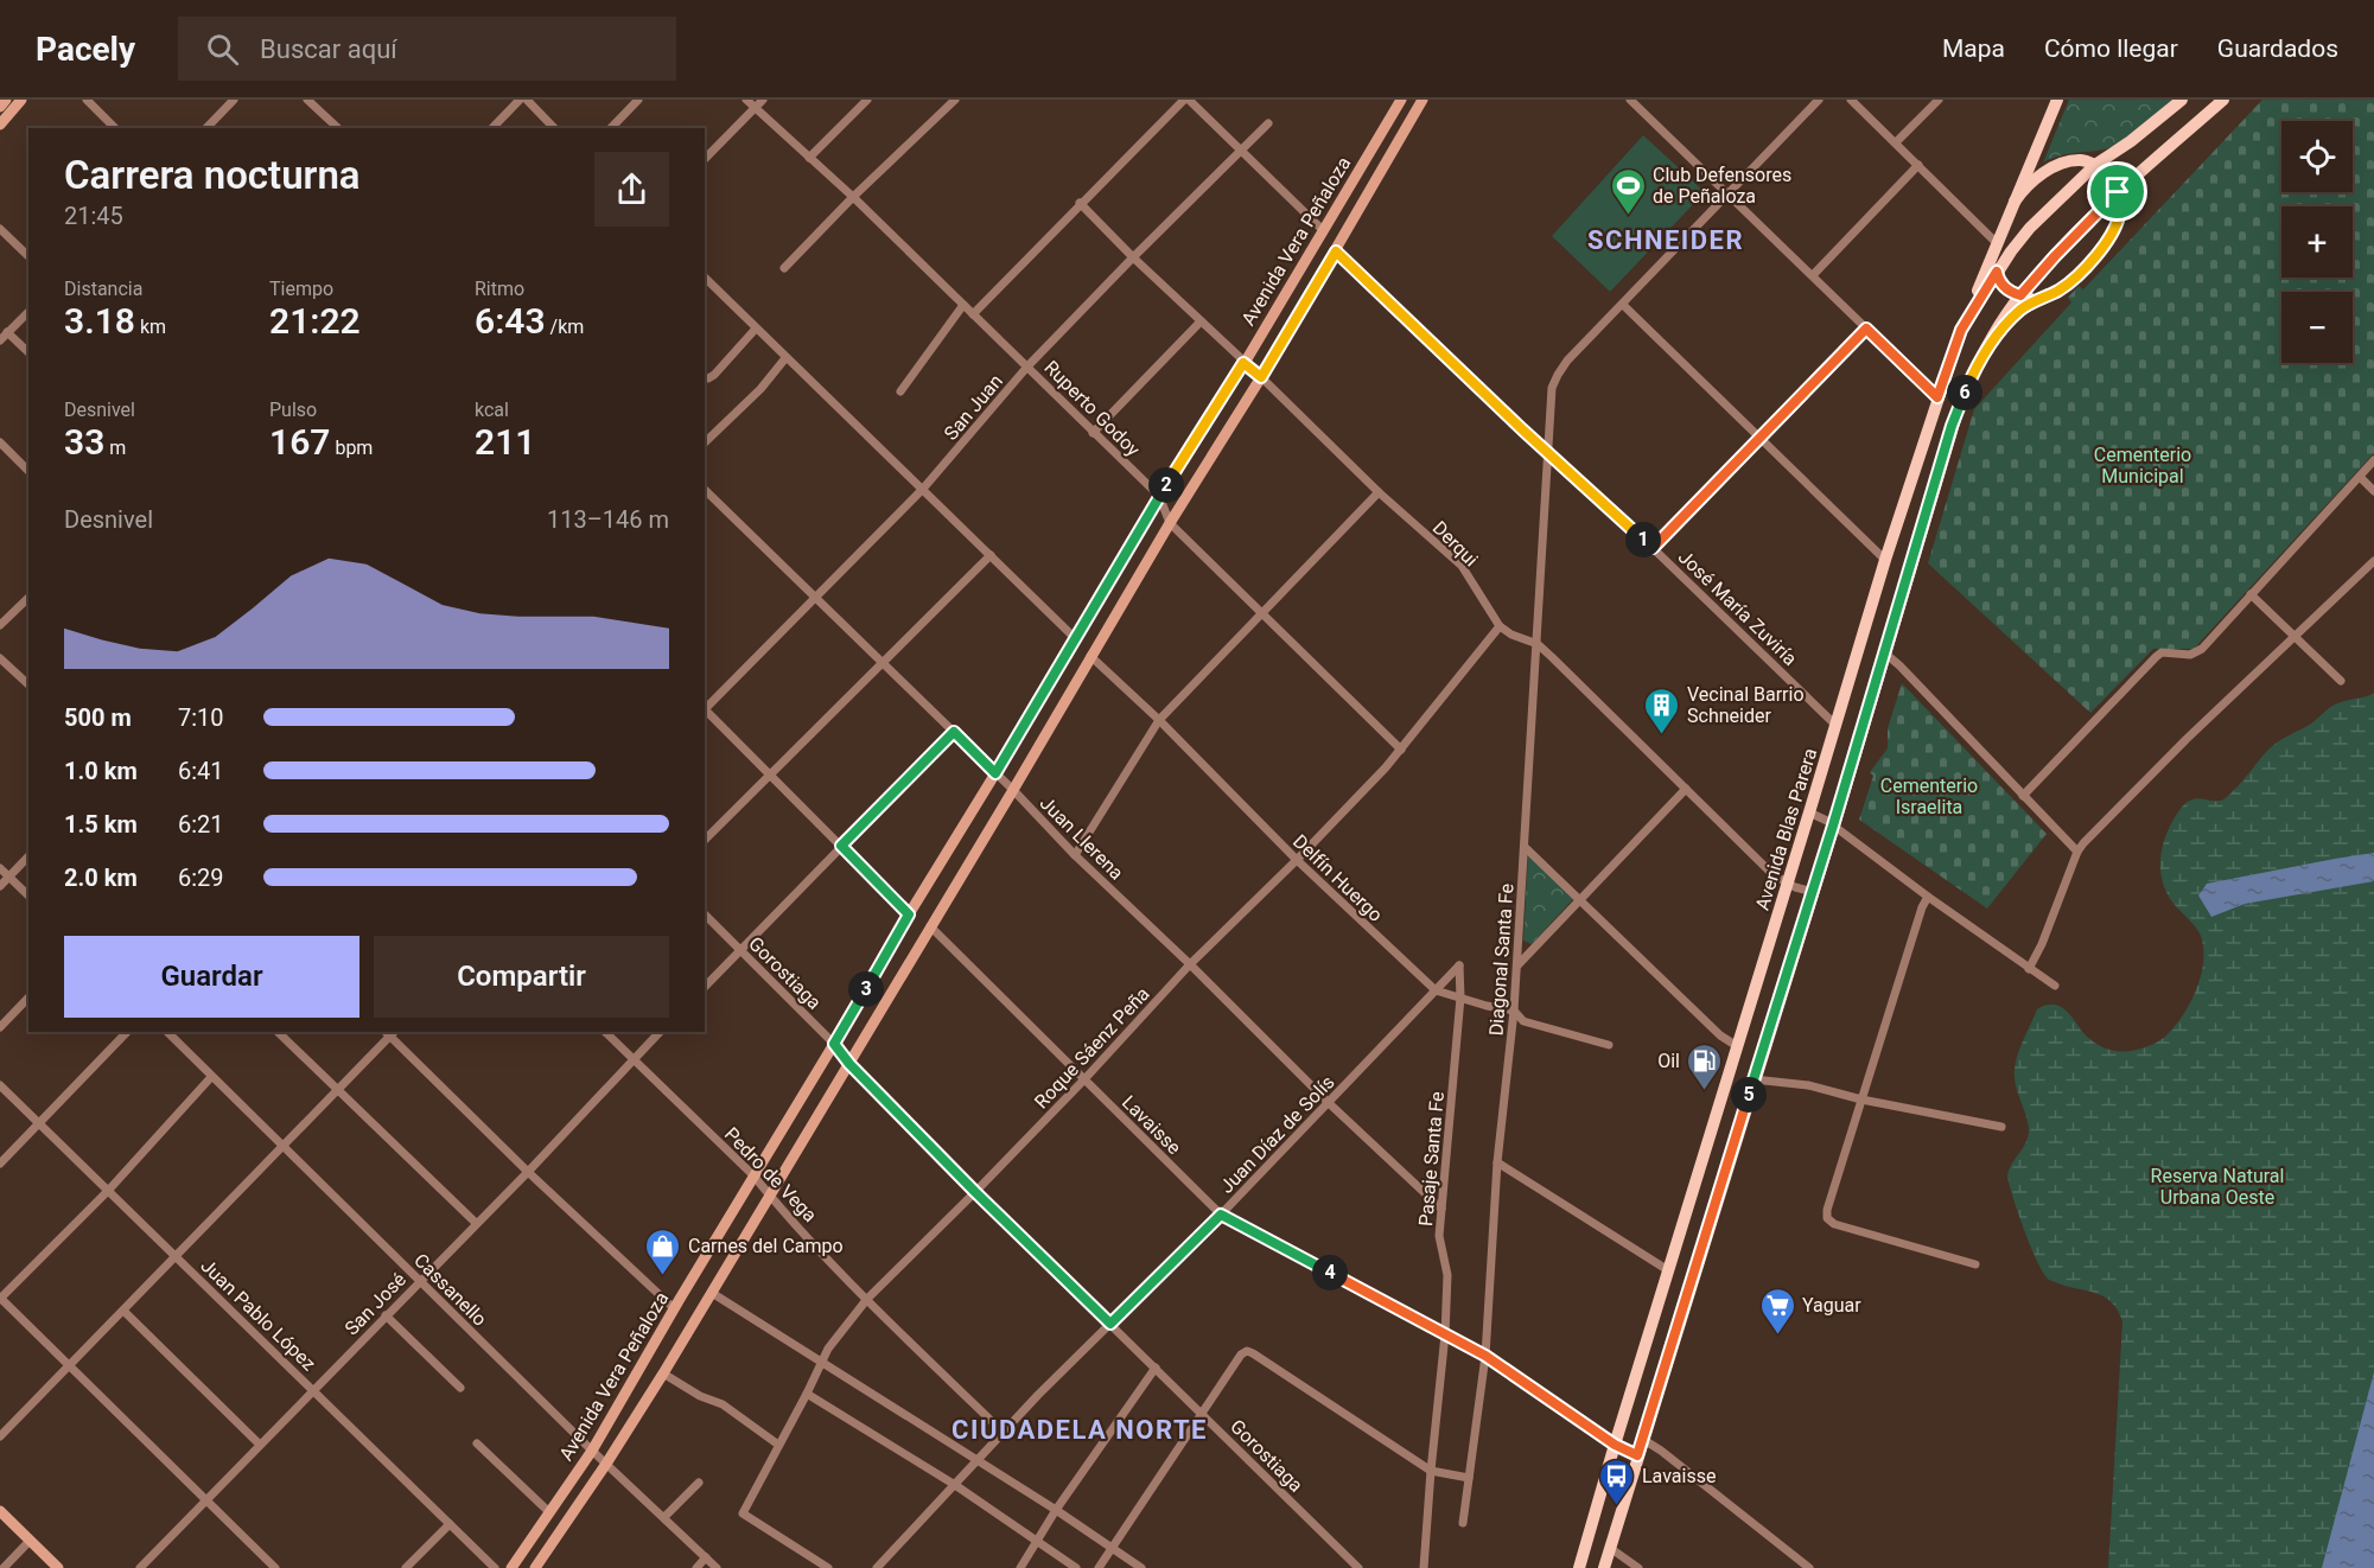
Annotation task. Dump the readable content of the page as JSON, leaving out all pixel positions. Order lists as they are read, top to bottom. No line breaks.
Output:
{"streets":{"main road":["Avenida Vera Peñaloza","Avenida Blas Parera"],"street":["San Juan","Ruperto Godoy","Derqui","José María Zuviría","Juan Llerena","Delfín Huergo","Diagonal Santa Fe","Gorostiaga","Roque Sáenz Peña","Lavaisse","Juan Díaz de Solís","Pasaje Santa Fe","Pedro de Vega","Cassanello","San José","Juan Pablo López"]},"crossings":[["Avenida Vera Peñaloza","Ruperto Godoy"],["Avenida Vera Peñaloza","Derqui"],["Avenida Vera Peñaloza","José María Zuviría"],["Avenida Vera Peñaloza","Juan Llerena"],["Avenida Vera Peñaloza","Delfín Huergo"],["Avenida Vera Peñaloza","Gorostiaga"],["Avenida Vera Peñaloza","Lavaisse"],["Avenida Vera Peñaloza","Pedro de Vega"],["Avenida Vera Peñaloza","Cassanello"],["San Juan","Ruperto Godoy"],["San Juan","Derqui"],["San Juan","Juan Llerena"],["Ruperto Godoy","Roque Sáenz Peña"],["Derqui","Roque Sáenz Peña"],["José María Zuviría","Avenida Blas Parera"],["José María Zuviría","Diagonal Santa Fe"],["Avenida Blas Parera","Lavaisse"],["Juan Llerena","Roque Sáenz Peña"],["Juan Llerena","Juan Díaz de Solís"],["Juan Llerena","Pasaje Santa Fe"],["Delfín Huergo","Diagonal Santa Fe"],["Delfín Huergo","Roque Sáenz Peña"],["Delfín Huergo","Juan Díaz de Solís"],["Delfín Huergo","Pasaje Santa Fe"],["Diagonal Santa Fe","Lavaisse"],["Gorostiaga","Roque Sáenz Peña"],["Gorostiaga","Juan Díaz de Solís"],["Roque Sáenz Peña","Lavaisse"],["Roque Sáenz Peña","Pedro de Vega"],["Lavaisse","Juan Díaz de Solís"],["Lavaisse","Pasaje Santa Fe"],["Juan Díaz de Solís","Pasaje Santa Fe"],["Juan Díaz de Solís","Pedro de Vega"],["Pedro de Vega","San José"],["Cassanello","San José"],["San José","Juan Pablo López"]],"districts":["SCHNEIDER","CIUDADELA NORTE"],"parks":["Cementerio Municipal","Cementerio Israelita","Reserva Natural Urbana Oeste"],"places":{"sports":["Club Defensores de Peñaloza"],"building":["Vecinal Barrio Schneider"],"fuel station":["Oil"],"shop":["Carnes del Campo"],"supermarket":["Yaguar"],"bus stop":["Lavaisse"]},"page":{"header":"Pacely","search":"Buscar aquí","nav":["Mapa","Cómo llegar","Guardados"],"map_buttons":["+","−"],"heading":["Carrera nocturna","21:45"],"stats":[["Distancia","3.18 km"],["Tiempo","21:22"],["Ritmo","6:43 /km"],["Desnivel","33 m"],["Pulso","167 bpm"],["kcal","211"]],"pins":["6","2","1","3","5","4"],"chart":["Desnivel","113–146 m"],"list":[{"name":"500 m","note":"7:10"},{"name":"1.0 km","note":"6:41"},{"name":"1.5 km","note":"6:21"},{"name":"2.0 km","note":"6:29"}],"buttons":["Guardar","Compartir"]}}
